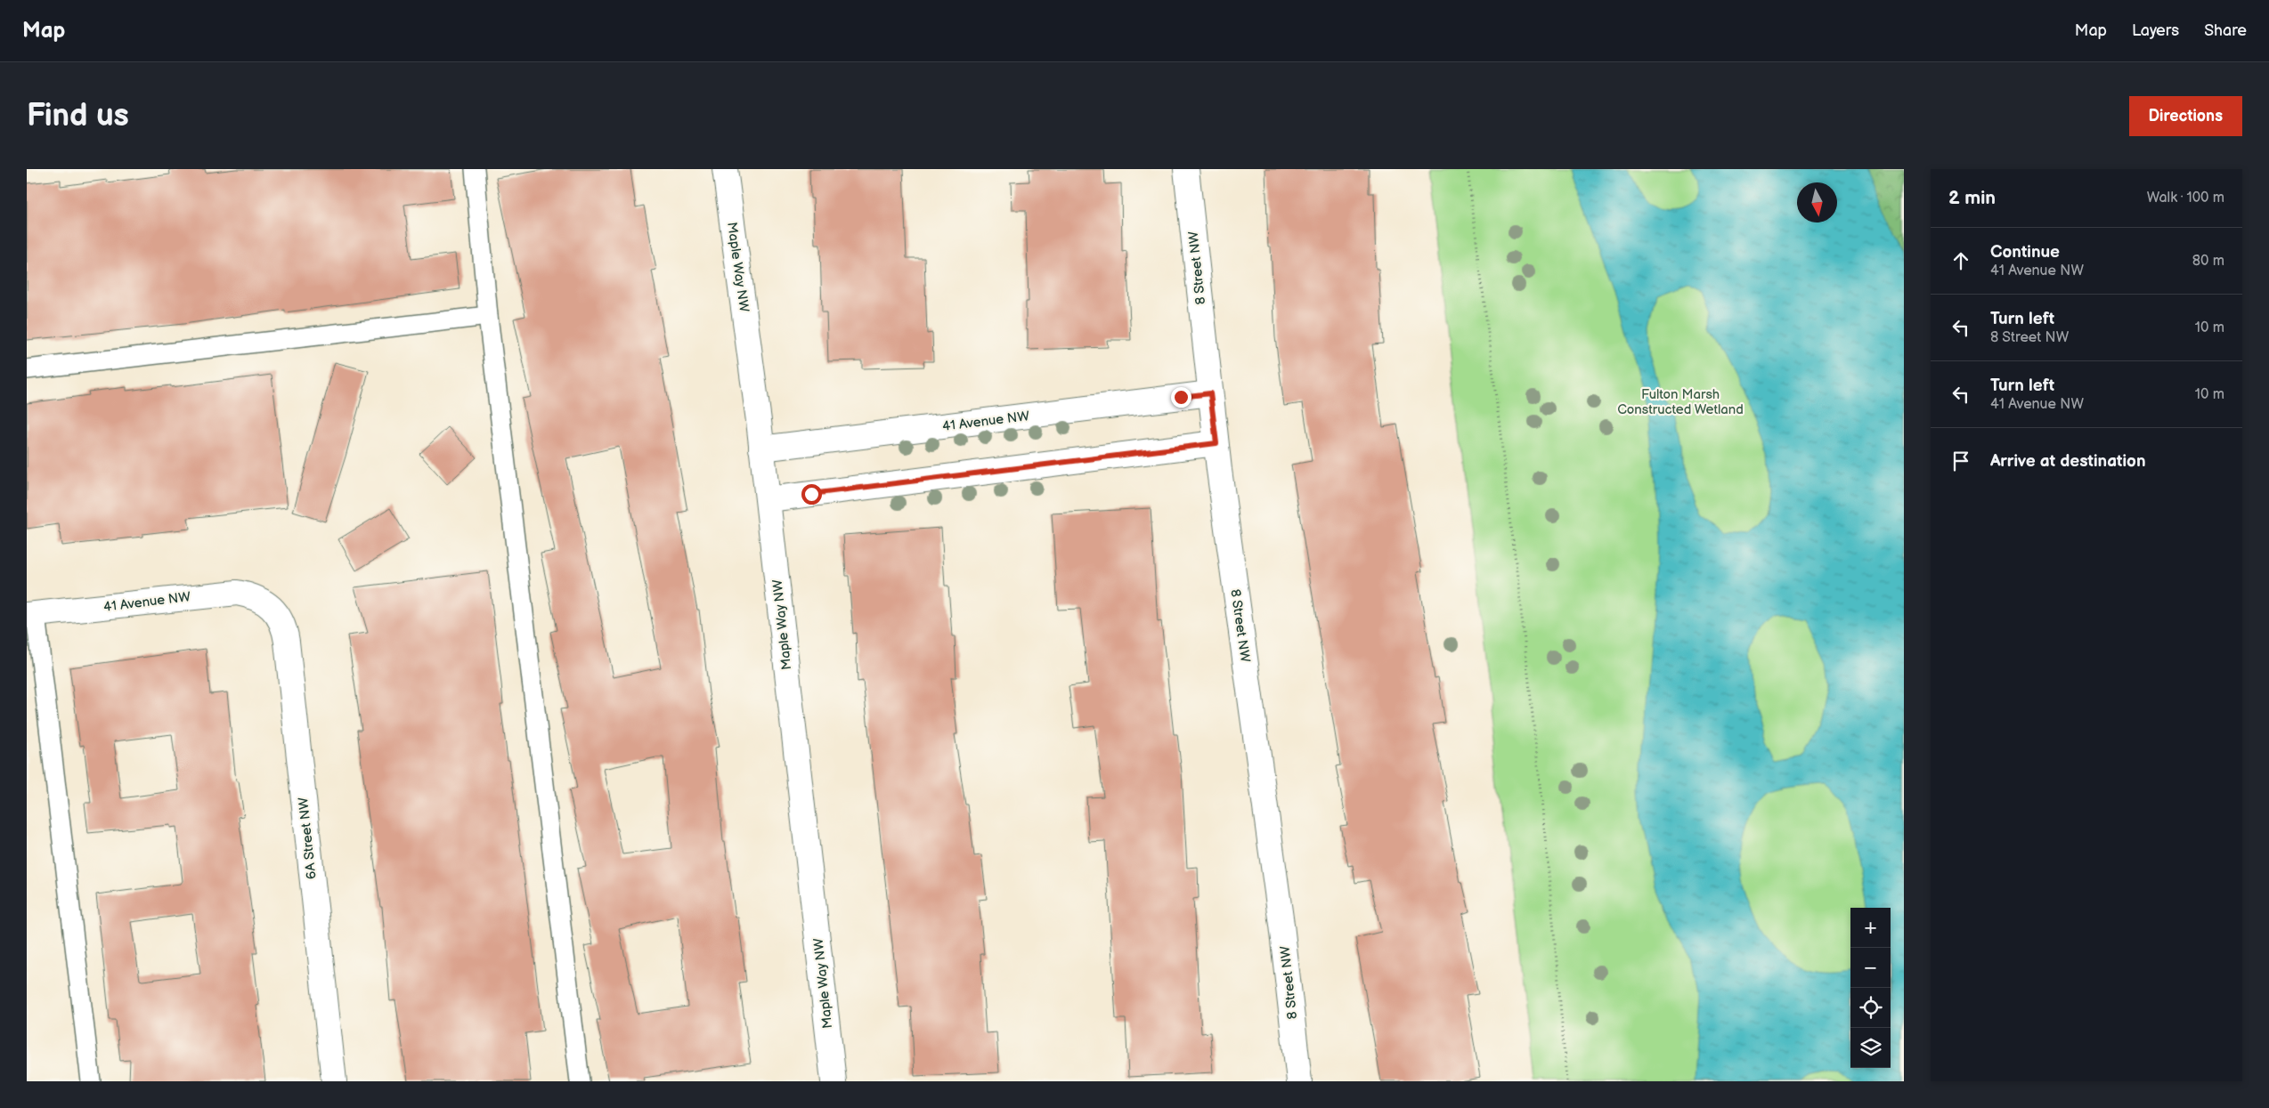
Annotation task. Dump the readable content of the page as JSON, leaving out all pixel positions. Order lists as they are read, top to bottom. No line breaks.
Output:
{"streets":{"street":["Maple Way NW","8 Street NW","41 Avenue NW","6A Street NW"]},"crossings":[["Maple Way NW","41 Avenue NW"],["8 Street NW","41 Avenue NW"],["41 Avenue NW","6A Street NW"]],"parks":["Fulton Marsh Constructed Wetland"],"north":"bottom","page":{"header":"Map","nav":["Map","Layers","Share"],"buttons":"Directions","title":"Find us","heading":["2 min","Walk · 100 m"],"list":[["Continue","41 Avenue NW","80 m"],["Turn left","8 Street NW","10 m"],["Turn left","41 Avenue NW","10 m"],"Arrive at destination"],"map_buttons":["+","−"]}}
